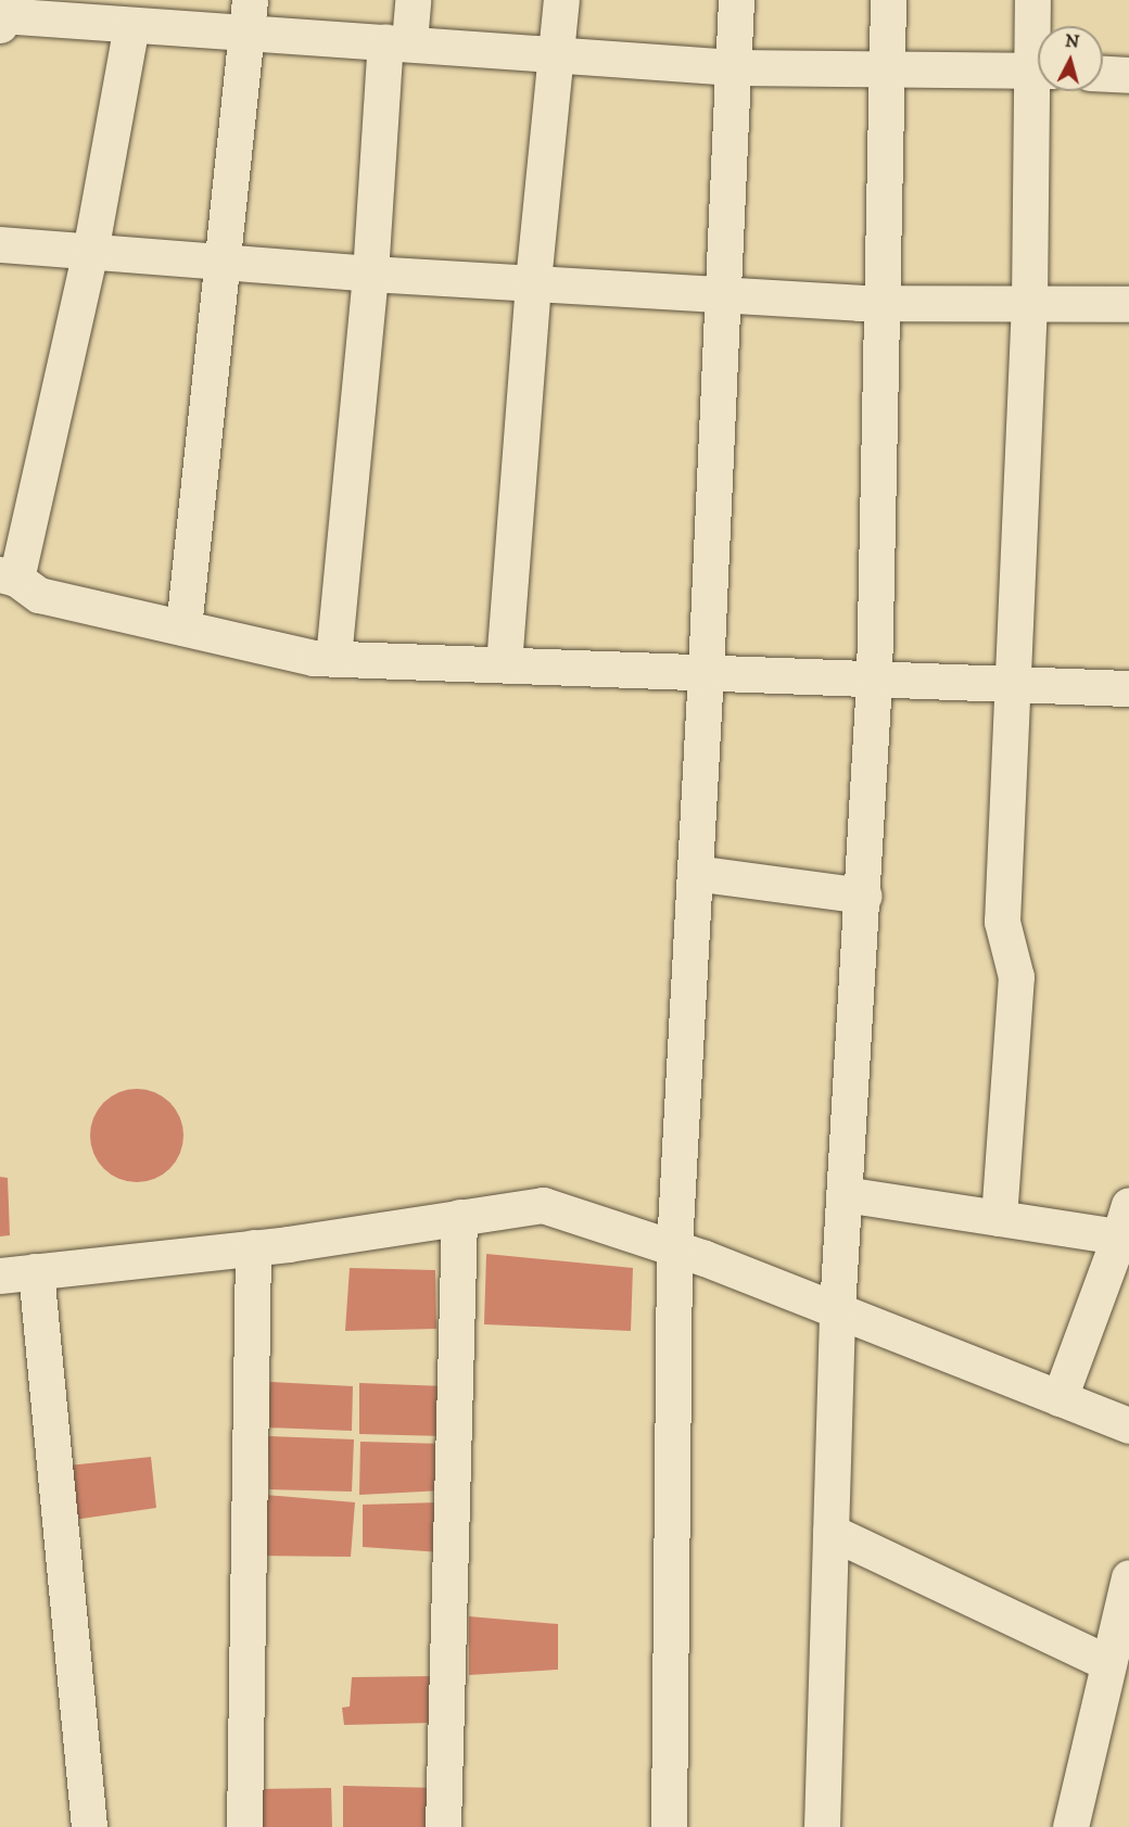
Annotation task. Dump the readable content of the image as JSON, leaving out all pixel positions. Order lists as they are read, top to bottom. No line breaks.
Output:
{"north":"top"}
